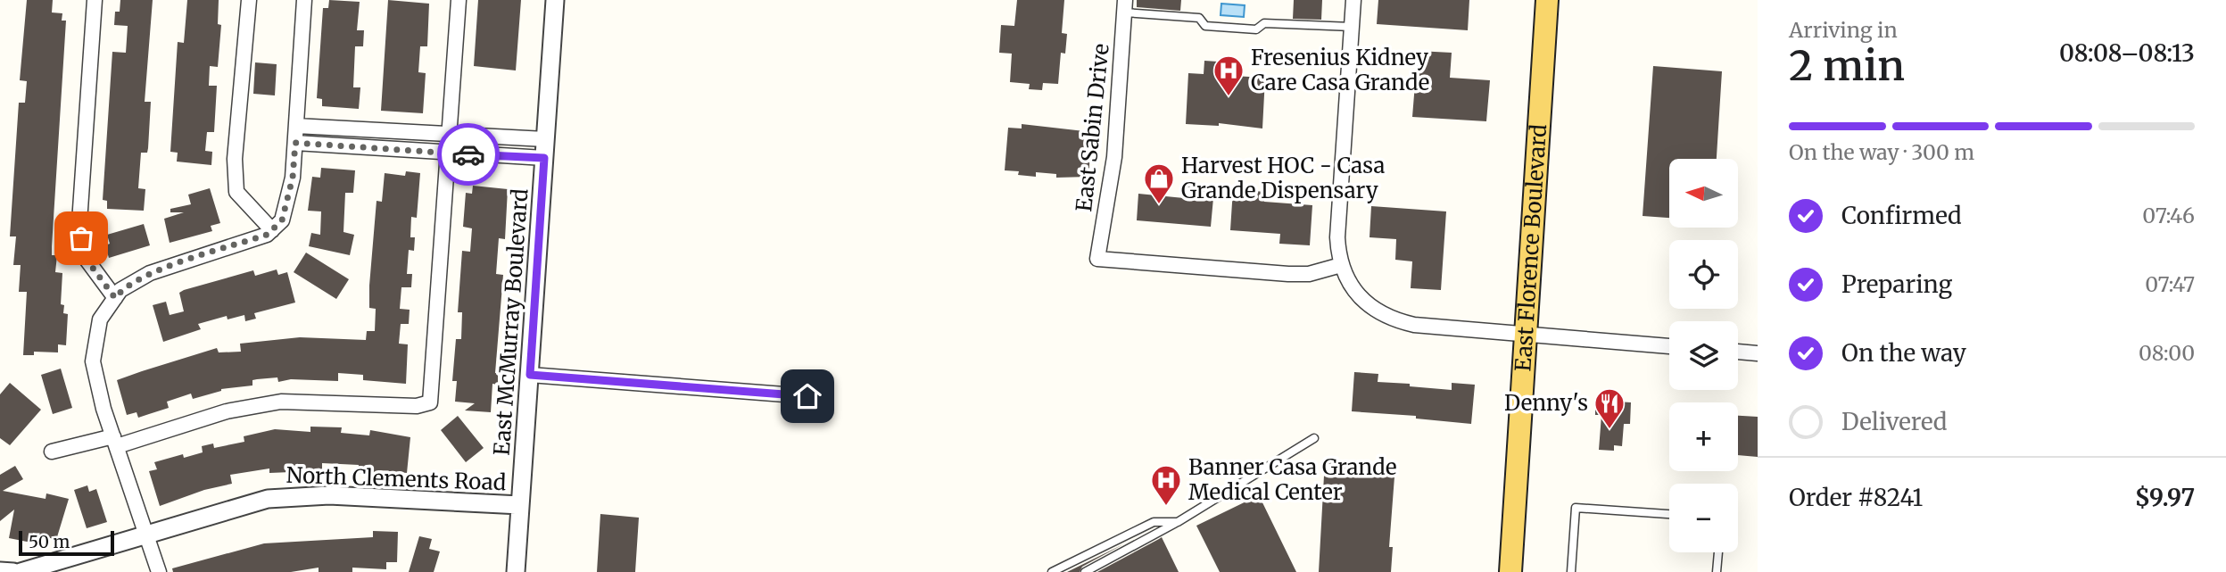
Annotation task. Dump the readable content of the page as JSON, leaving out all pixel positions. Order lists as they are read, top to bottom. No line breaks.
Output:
{"streets":{"main road":["East Florence Boulevard"],"street":["East Sabin Drive","East McMurray Boulevard","North Clements Road"]},"crossings":[["East McMurray Boulevard","North Clements Road"]],"places":{"hospital":["Fresenius Kidney Care Casa Grande","Banner Casa Grande Medical Center"],"shop":["Harvest HOC - Casa Grande Dispensary"],"restaurant":["Denny's"]},"scale_bar":"50 m","north":"left","page":{"heading":["2 min","Arriving in","08:08–08:13"],"panel":["Order #8241","$9.97"],"bar":"On the way · 300 m","map_buttons":["+","−"],"list":[["Confirmed","07:46"],["Preparing","07:47"],["On the way","08:00"],"Delivered"],"scale":"50 m"}}
